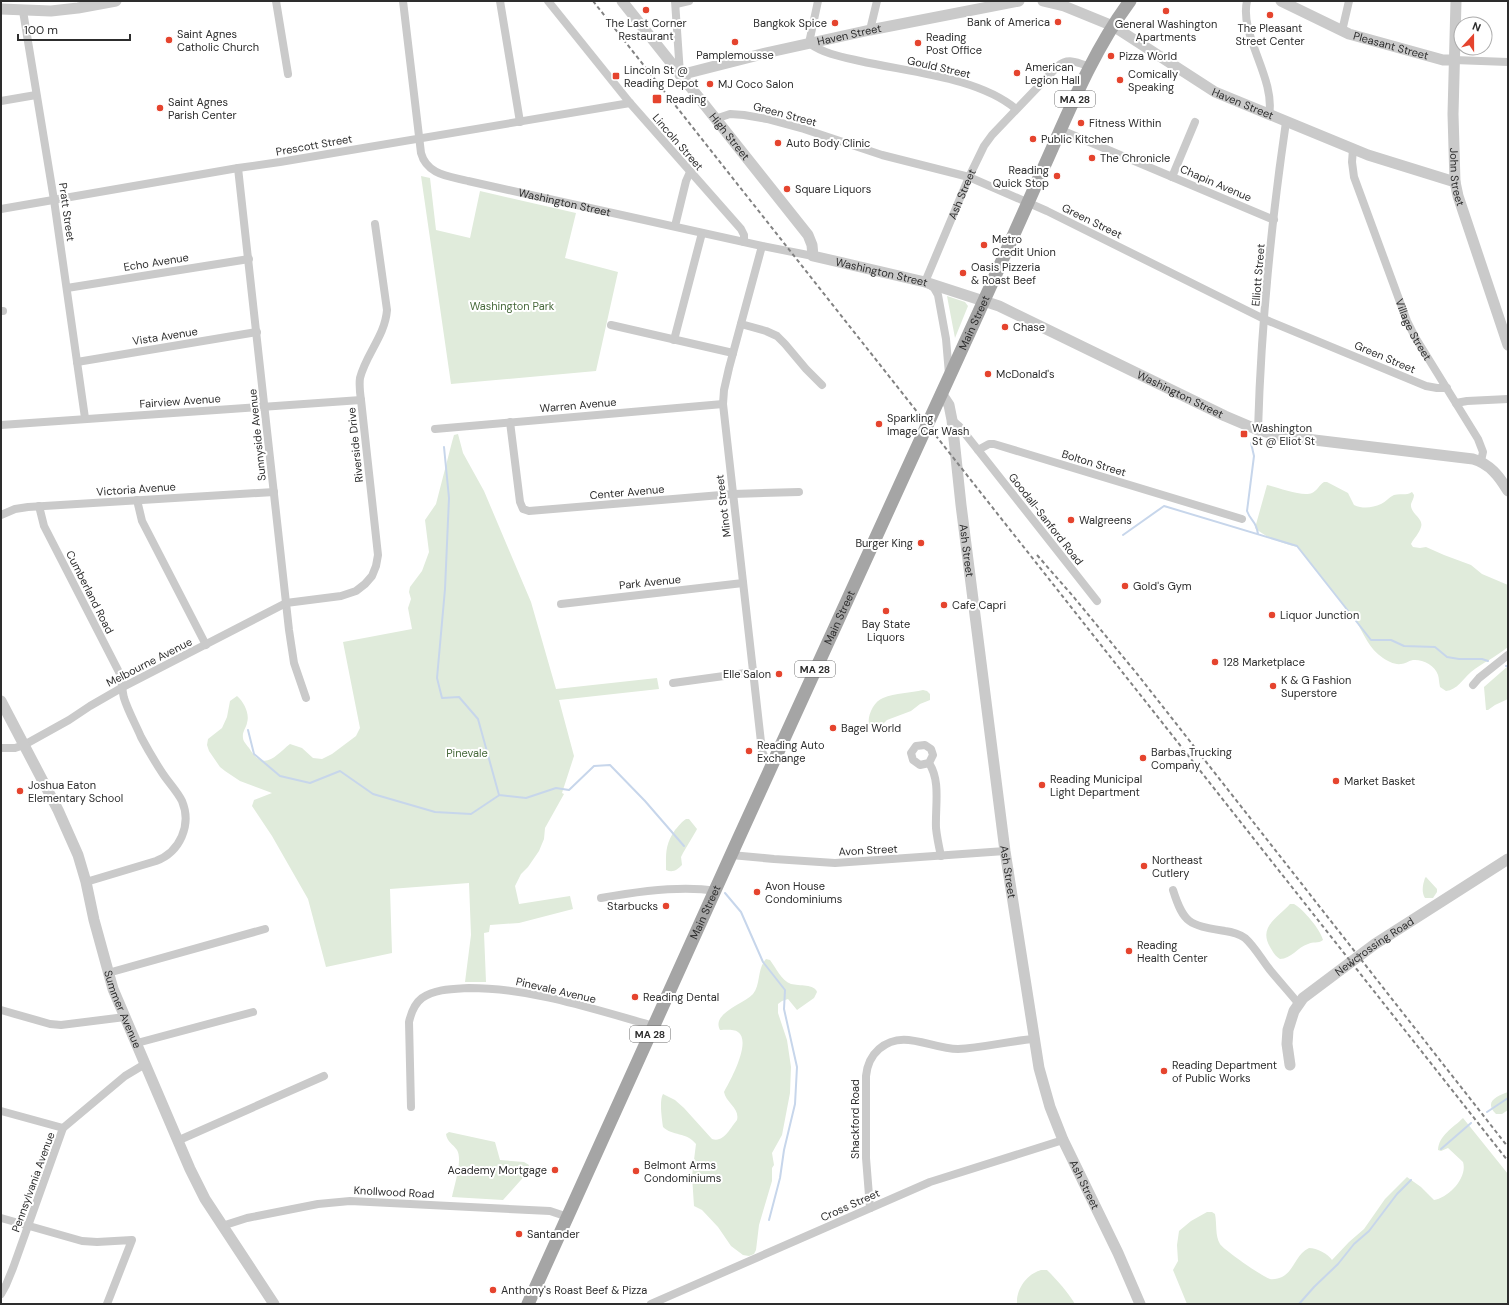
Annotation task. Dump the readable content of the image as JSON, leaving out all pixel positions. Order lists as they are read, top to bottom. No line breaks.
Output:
{"streets":{"main road":["MA 28","Main Street"],"street":["Haven Street","Pleasant Street","Gould Street","Green Street","High Street","Lincoln Street","Prescott Street","John Street","Chapin Avenue","Ash Street","Washington Street","Pratt Street","Echo Avenue","Elliott Street","Village Street","Vista Avenue","Fairview Avenue","Warren Avenue","Sunnyside Avenue","Riverside Drive","Bolton Street","Victoria Avenue","Center Avenue","Minot Street","Goodall-Sanford Road","Park Avenue","Cumberland Road","Melbourne Avenue","Avon Street","Newcrossing Road","Pinevale Avenue","Summer Avenue","Shackford Road","Pennsylvania Avenue","Knollwood Road","Cross Street"]},"crossings":[["Haven Street","Gould Street"],["Haven Street","High Street"],["Haven Street","John Street"],["Haven Street","Elliott Street"],["Haven Street","Main Street"],["Haven Street","Village Street"],["Pleasant Street","John Street"],["Gould Street","Ash Street"],["Green Street","High Street"],["Green Street","Ash Street"],["Green Street","Elliott Street"],["Green Street","Main Street"],["Green Street","Village Street"],["High Street","Washington Street"],["Lincoln Street","Prescott Street"],["Lincoln Street","Washington Street"],["Prescott Street","Washington Street"],["Prescott Street","Pratt Street"],["Prescott Street","Sunnyside Avenue"],["Chapin Avenue","Elliott Street"],["Chapin Avenue","Main Street"],["Ash Street","Washington Street"],["Ash Street","Main Street"],["Ash Street","Avon Street"],["Ash Street","Shackford Road"],["Ash Street","Cross Street"],["Washington Street","Elliott Street"],["Washington Street","Main Street"],["Washington Street","Village Street"],["Washington Street","Minot Street"],["Pratt Street","Echo Avenue"],["Pratt Street","Vista Avenue"],["Pratt Street","Fairview Avenue"],["Echo Avenue","Sunnyside Avenue"],["Main Street","Minot Street"],["Main Street","Avon Street"],["Main Street","Pinevale Avenue"],["Main Street","Knollwood Road"],["Vista Avenue","Sunnyside Avenue"],["Fairview Avenue","Sunnyside Avenue"],["Fairview Avenue","Riverside Drive"],["Warren Avenue","Center Avenue"],["Warren Avenue","Minot Street"],["Sunnyside Avenue","Riverside Drive"],["Sunnyside Avenue","Victoria Avenue"],["Sunnyside Avenue","Melbourne Avenue"],["Riverside Drive","Melbourne Avenue"],["Bolton Street","Goodall-Sanford Road"],["Victoria Avenue","Cumberland Road"],["Center Avenue","Minot Street"],["Minot Street","Park Avenue"],["Cumberland Road","Melbourne Avenue"],["Cumberland Road","Summer Avenue"],["Melbourne Avenue","Summer Avenue"],["Summer Avenue","Pennsylvania Avenue"],["Summer Avenue","Knollwood Road"],["Shackford Road","Cross Street"]],"parks":["Washington Park","Pinevale"],"places":{"other":["The Last Corner Restaurant","General Washington Apartments","The Pleasant Street Center","Bank of America","Bangkok Spice","Saint Agnes Catholic Church","Pamplemousse","Reading Post Office","Pizza World","American Legion Hall","Comically Speaking","MJ Coco Salon","Saint Agnes Parish Center","Fitness Within","Public Kitchen","Auto Body Clinic","The Chronicle","Reading Quick Stop","Square Liquors","Metro Credit Union","Oasis Pizzeria & Roast Beef","Chase","McDonald's","Sparkling Image Car Wash","Walgreens","Burger King","Gold's Gym","Cafe Capri","Bay State Liquors","Liquor Junction","128 Marketplace","Elle Salon","K & G Fashion Superstore","Bagel World","Reading Auto Exchange","Barbas Trucking Company","Market Basket","Reading Municipal Light Department","Joshua Eaton Elementary School","Northeast Cutlery","Avon House Condominiums","Starbucks","Reading Health Center","Reading Dental","Reading Department of Public Works","Academy Mortgage","Belmont Arms Condominiums","Santander","Anthony's Roast Beef & Pizza"],"transit":["Lincoln St @ Reading Depot","Reading","Washington St @ Eliot St"]},"scale_bar":"100 m","north":"top"}
